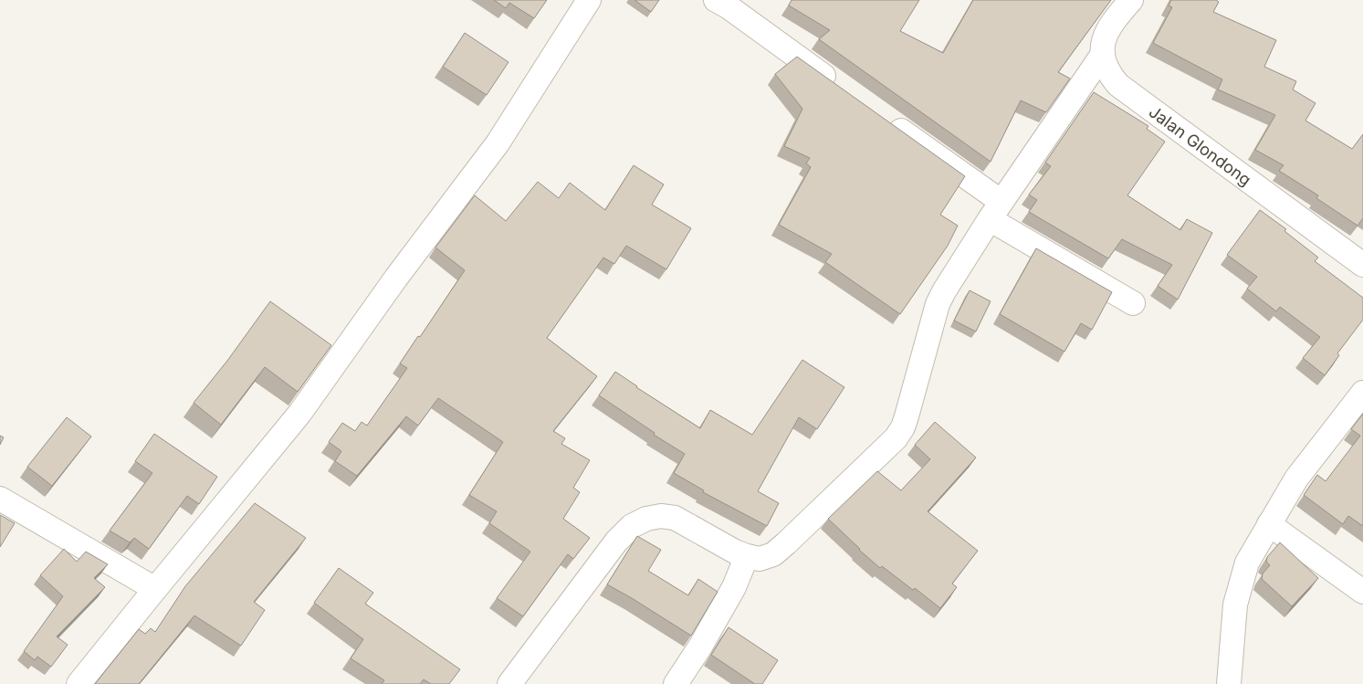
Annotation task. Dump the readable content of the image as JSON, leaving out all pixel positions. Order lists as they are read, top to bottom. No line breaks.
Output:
{"streets":{"street":["Jalan Glondong"]}}
